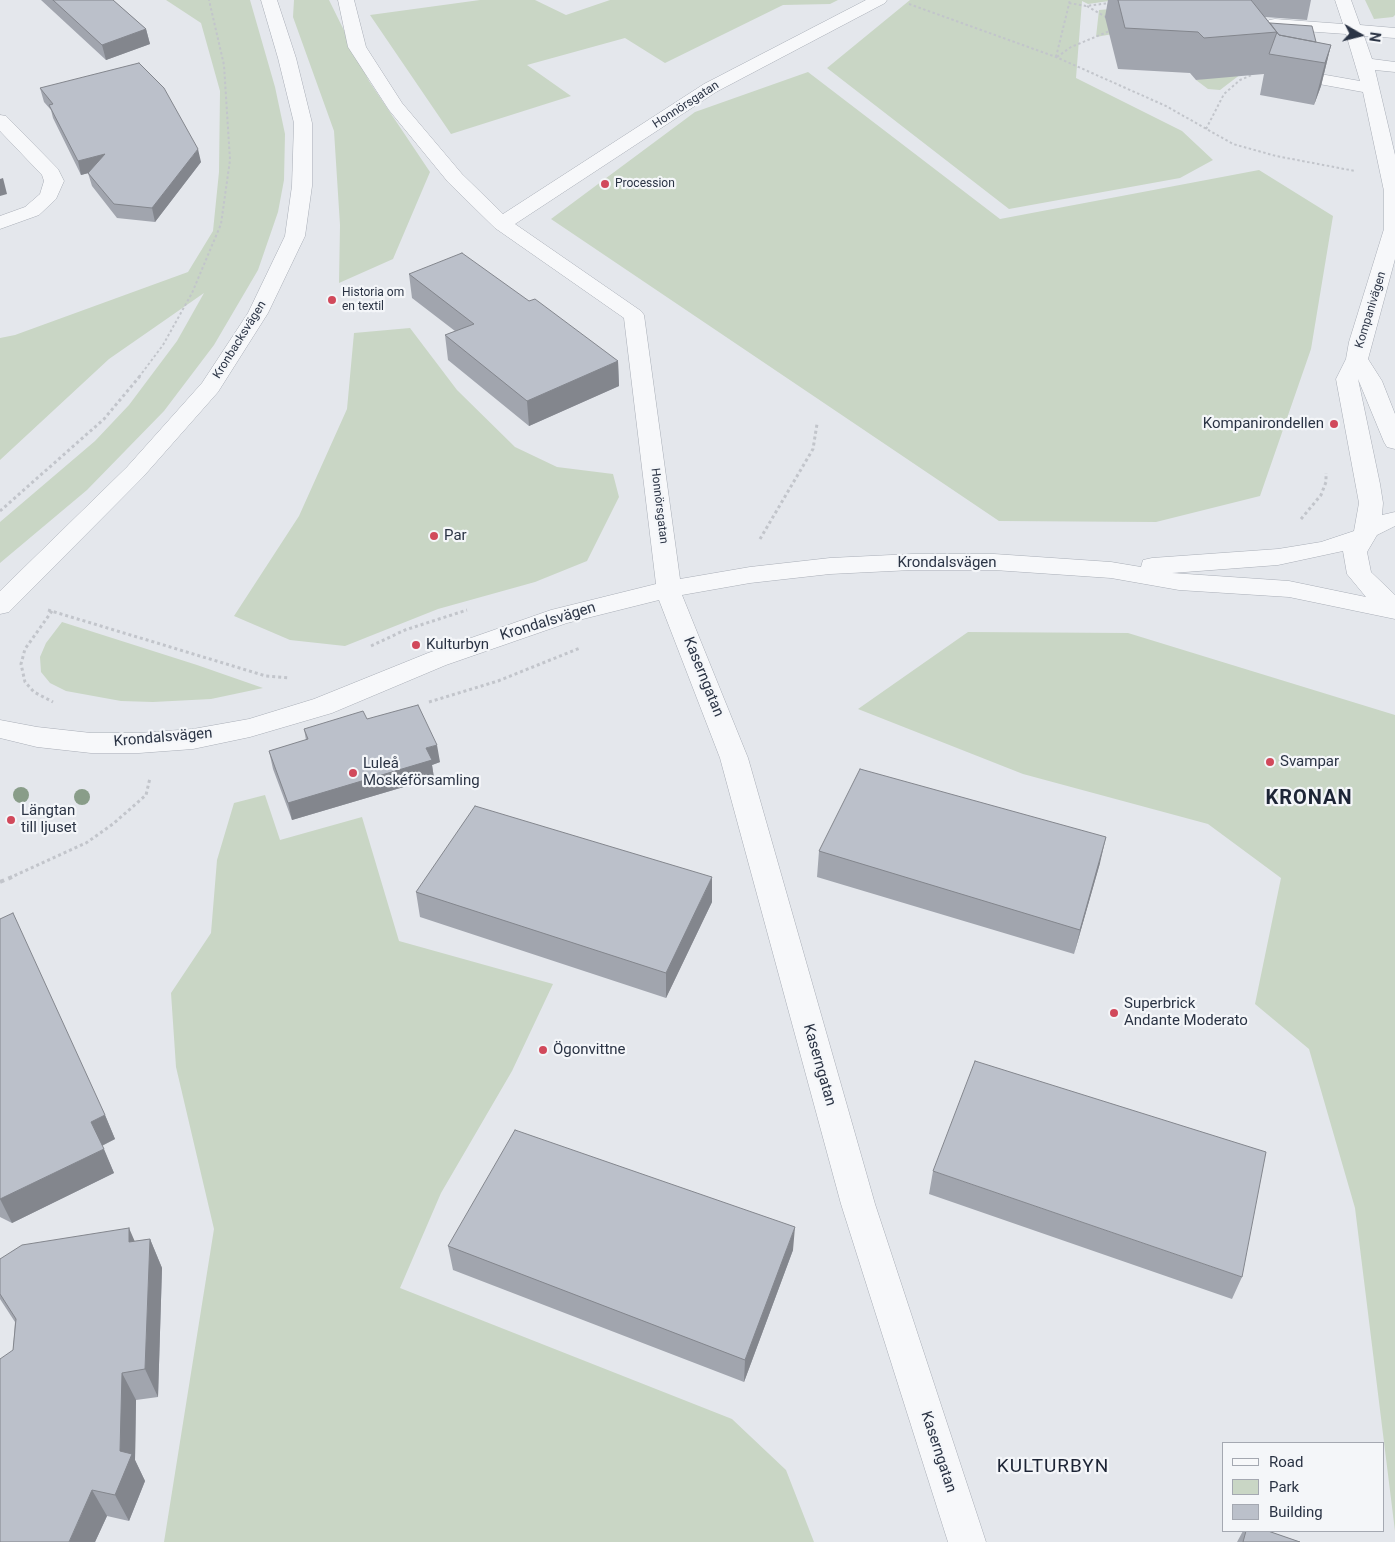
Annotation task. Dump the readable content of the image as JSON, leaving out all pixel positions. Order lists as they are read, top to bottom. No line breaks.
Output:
{"streets":{"street":["Honnörsgatan","Kompanivägen","Kronbacksvägen","Krondalsvägen","Kaserngatan"]},"crossings":[["Honnörsgatan","Krondalsvägen"],["Honnörsgatan","Kaserngatan"],["Kompanivägen","Krondalsvägen"],["Krondalsvägen","Kaserngatan"]],"districts":["KRONAN","KULTURBYN"],"places":["Procession","Historia om en textil","Kompanirondellen","Par","Kulturbyn","Svampar","Luleå Moskéförsamling","Längtan till ljuset","Superbrick Andante Moderato","Ögonvittne"],"legend":["Road","Park","Building"],"north":"right"}
